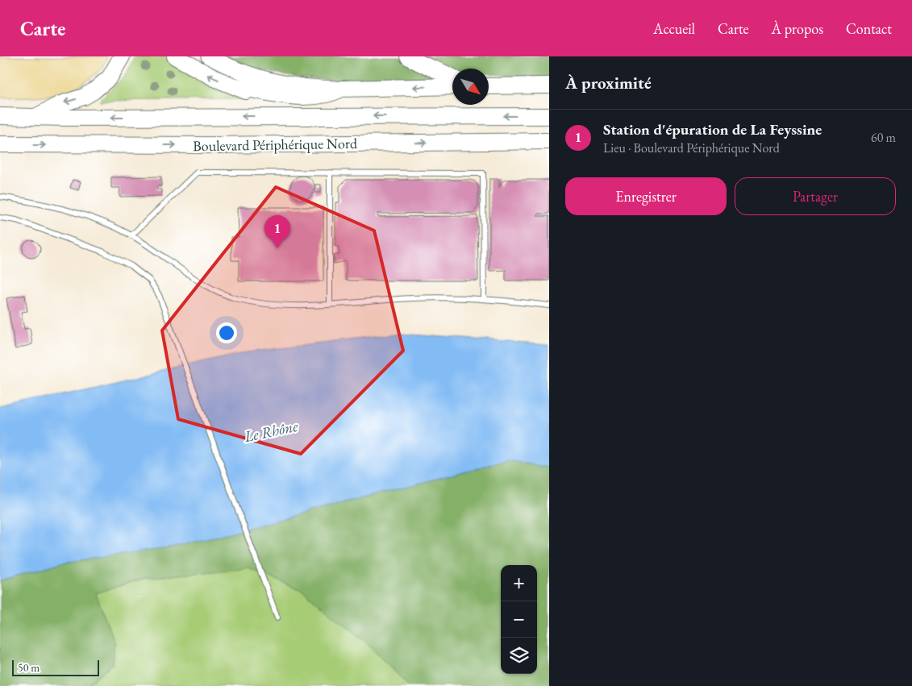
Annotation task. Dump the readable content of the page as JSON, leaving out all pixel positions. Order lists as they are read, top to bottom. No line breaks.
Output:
{"streets":{"highway":["Boulevard Périphérique Nord"]},"water":["Le Rhône"],"scale_bar":"50 m","north":"bottom right","page":{"header":"Carte","nav":["Accueil","Carte","À propos","Contact"],"heading":"À proximité","list":[{"mark":"1","name":"Station d'épuration de La Feyssine","note":"Lieu · Boulevard Périphérique Nord","value":"60 m"}],"buttons":["Enregistrer","Partager"],"pins":"1","map_buttons":["+","−"],"scale":"50 m"}}
